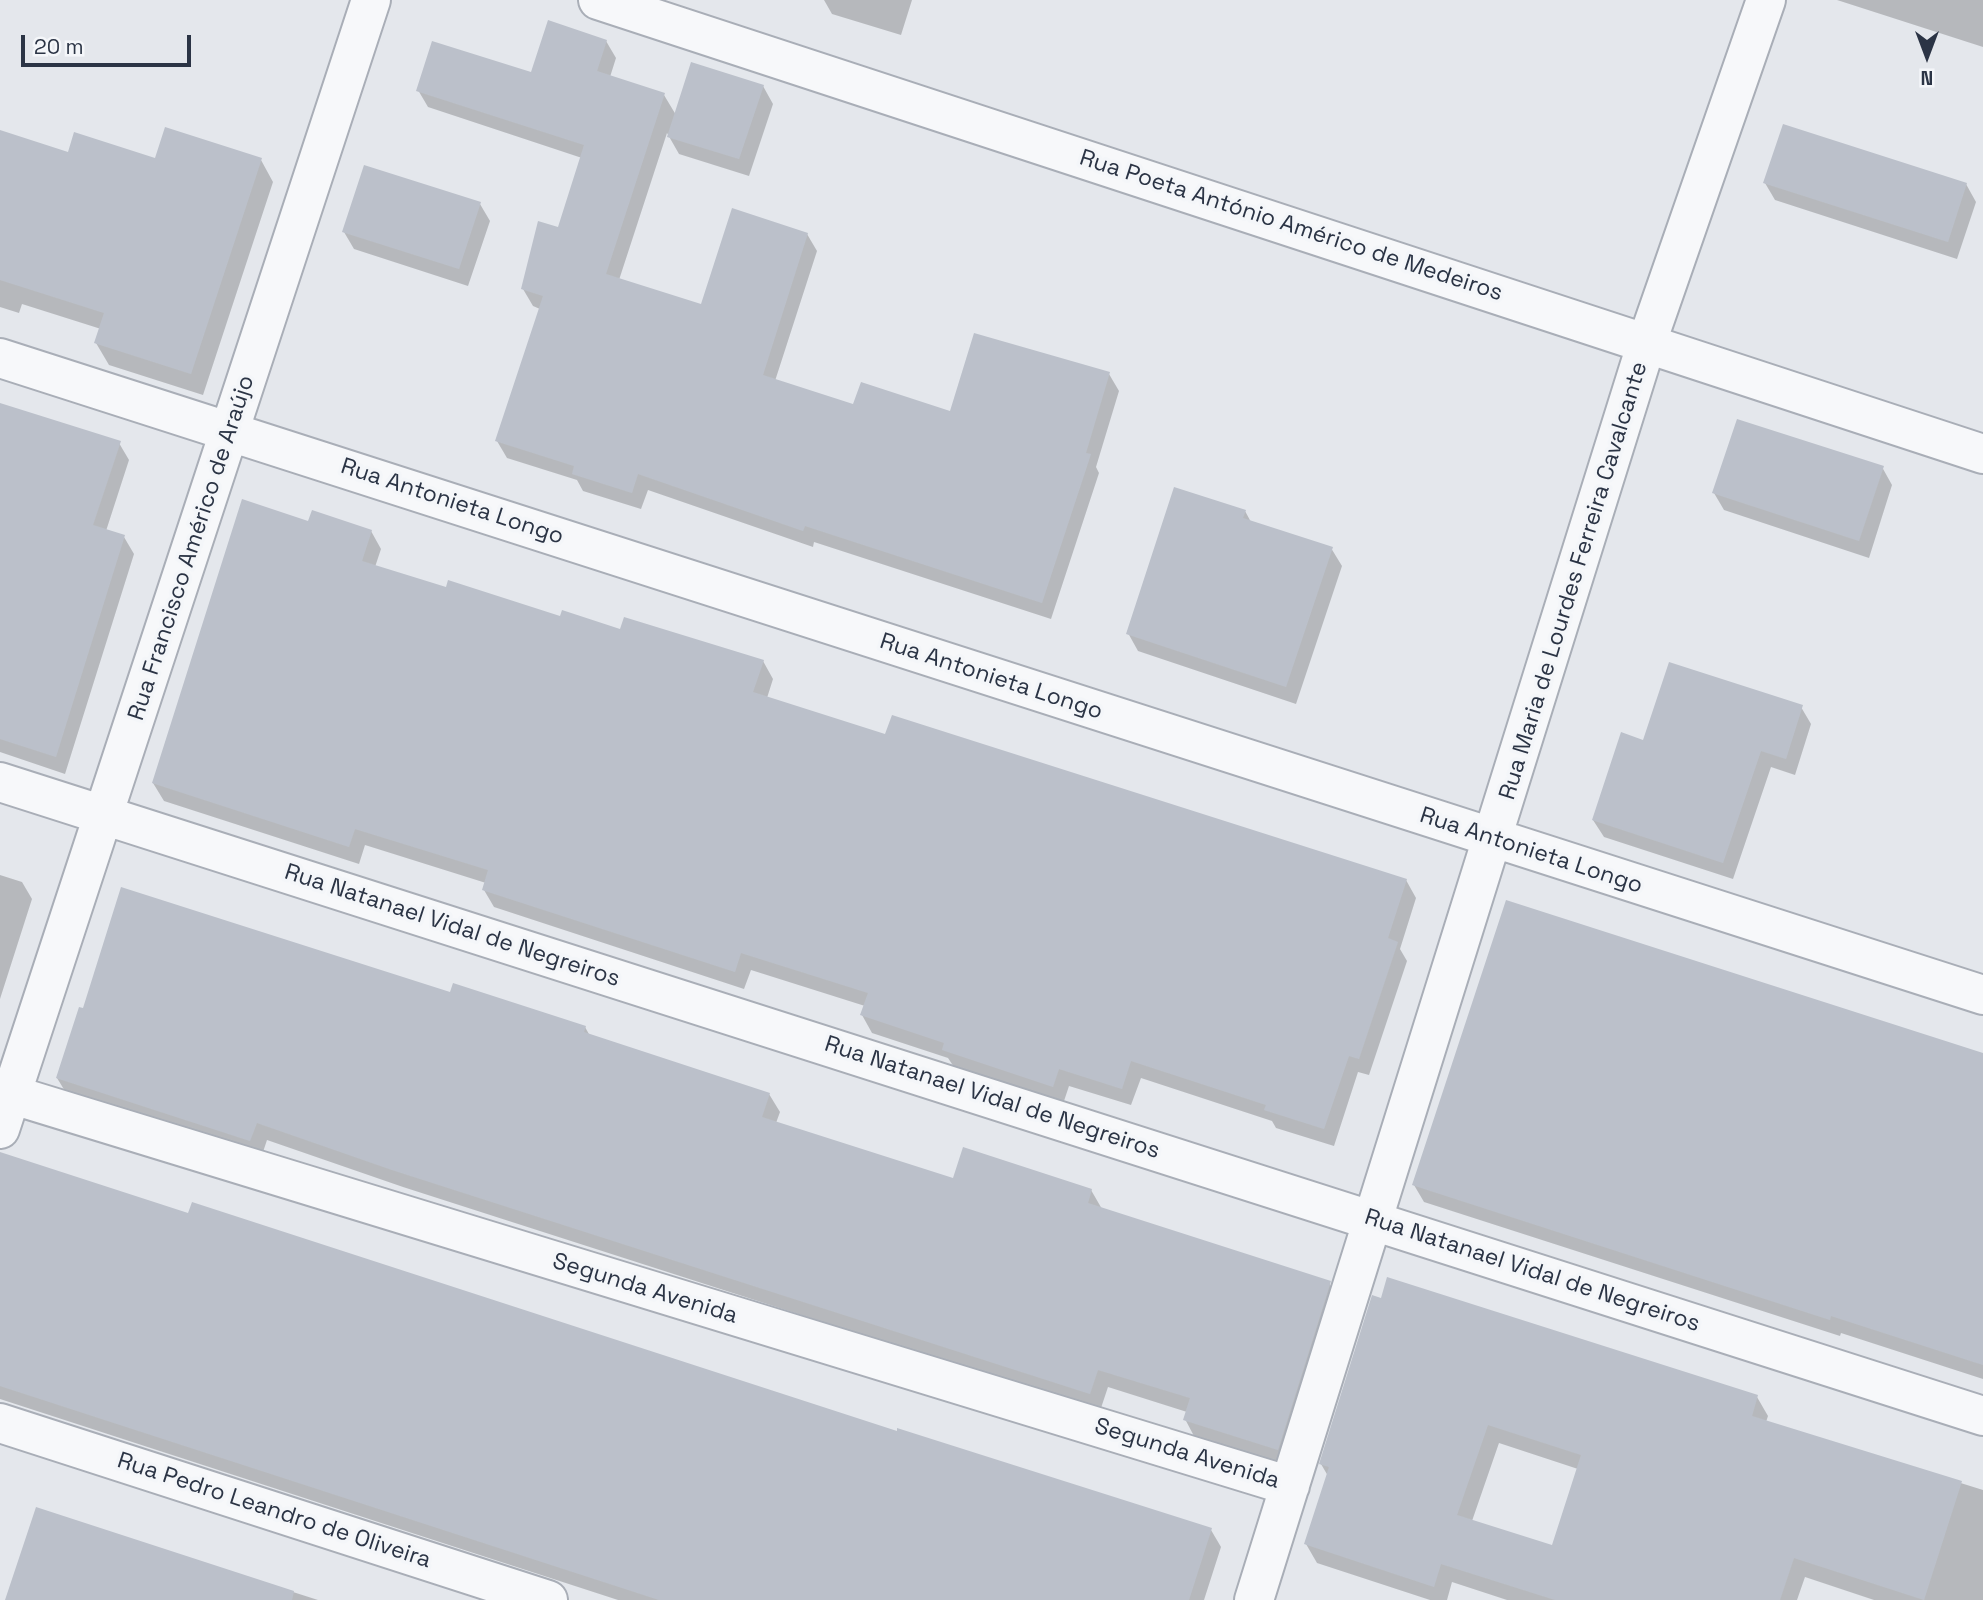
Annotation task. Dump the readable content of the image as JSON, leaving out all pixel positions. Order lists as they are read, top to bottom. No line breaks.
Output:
{"streets":{"street":["Rua Poeta António Américo de Medeiros","Rua Antonieta Longo","Rua Francisco Américo de Araújo","Rua Maria de Lourdes Ferreira Cavalcante","Rua Natanael Vidal de Negreiros","Segunda Avenida","Rua Pedro Leandro de Oliveira"]},"crossings":[["Rua Poeta António Américo de Medeiros","Rua Maria de Lourdes Ferreira Cavalcante"],["Rua Antonieta Longo","Rua Francisco Américo de Araújo"],["Rua Antonieta Longo","Rua Maria de Lourdes Ferreira Cavalcante"],["Rua Francisco Américo de Araújo","Rua Natanael Vidal de Negreiros"],["Rua Francisco Américo de Araújo","Segunda Avenida"],["Rua Maria de Lourdes Ferreira Cavalcante","Rua Natanael Vidal de Negreiros"],["Rua Maria de Lourdes Ferreira Cavalcante","Segunda Avenida"]],"scale_bar":"20 m","north":"bottom"}
